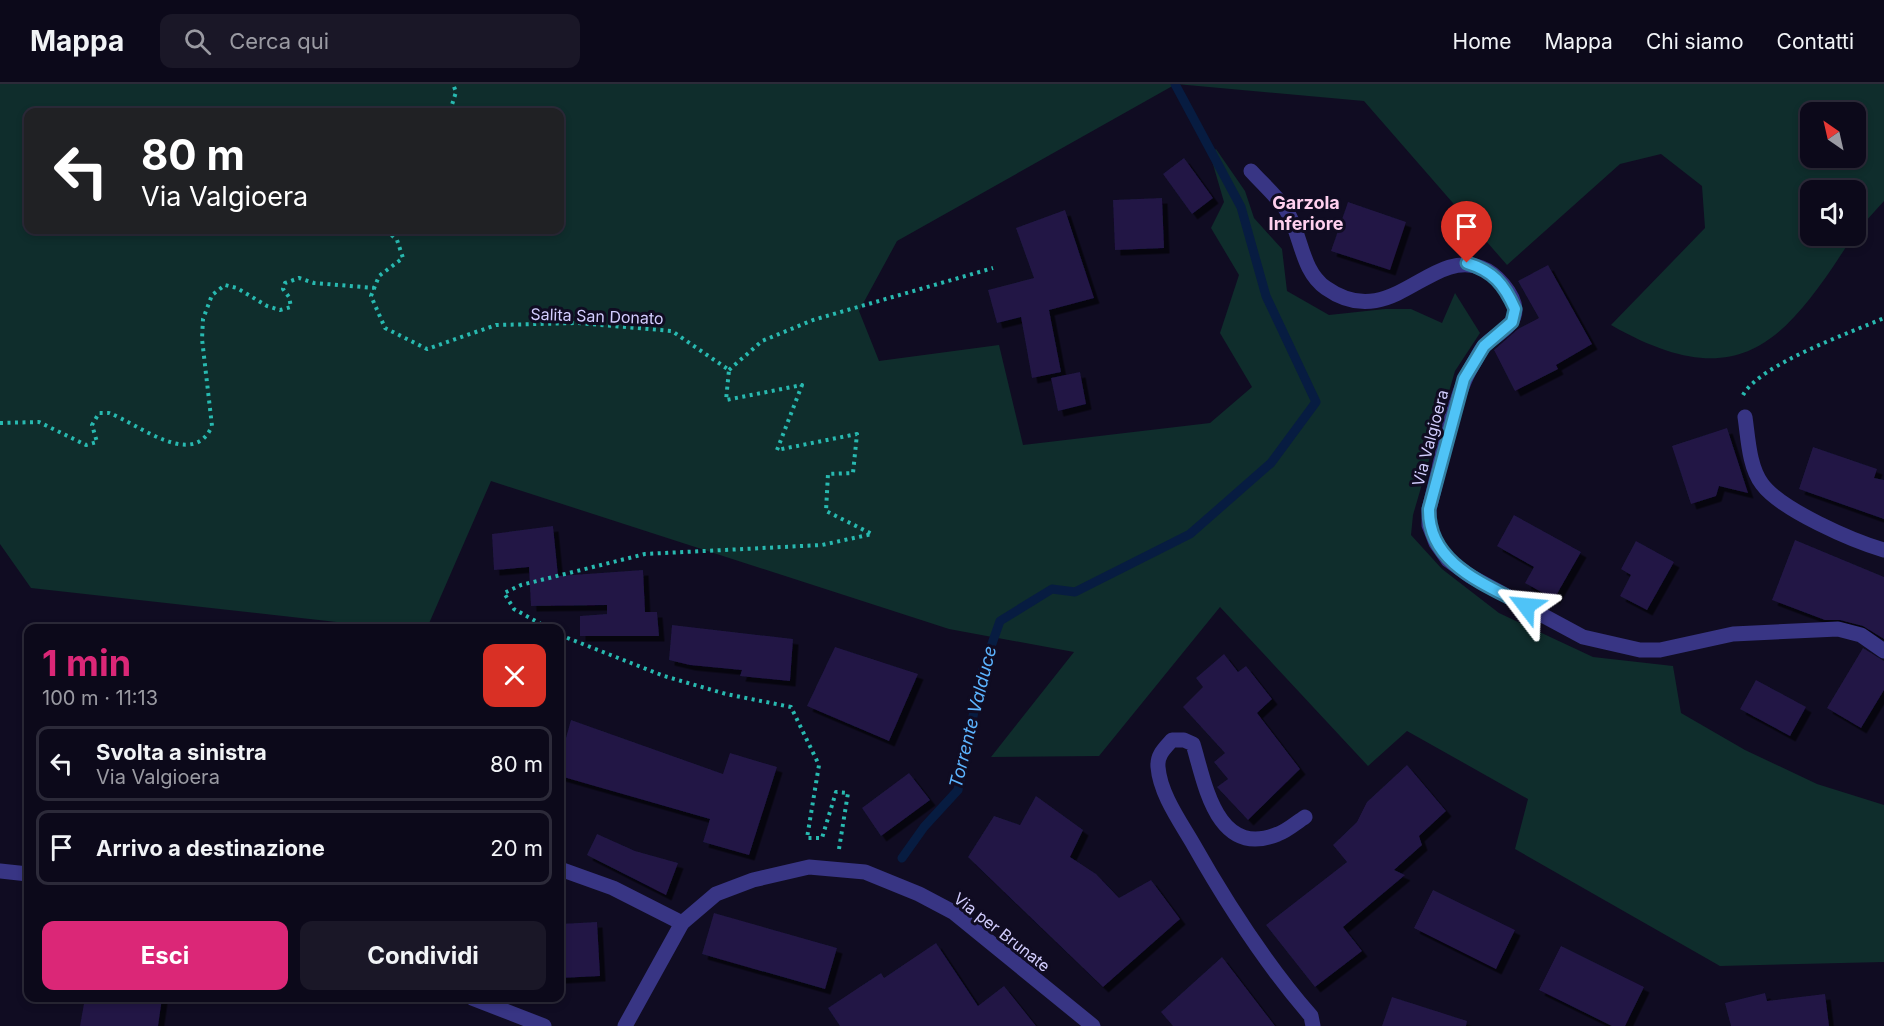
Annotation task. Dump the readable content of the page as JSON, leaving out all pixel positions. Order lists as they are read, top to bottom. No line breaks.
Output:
{"streets":{"street":["Via Valgioera","Via per Brunate"],"path":["Salita San Donato"]},"districts":["Garzola Inferiore"],"water":["Torrente Valduce"],"north":"top left","page":{"header":"Mappa","search":"Cerca qui","nav":["Home","Mappa","Chi siamo","Contatti"],"turn":["80 m","Via Valgioera"],"heading":["1 min","100 m · 11:13"],"list":[{"name":"Svolta a sinistra","note":"Via Valgioera","value":"80 m"},{"name":"Arrivo a destinazione","value":"20 m"}],"buttons":["Esci","Condividi"]}}
